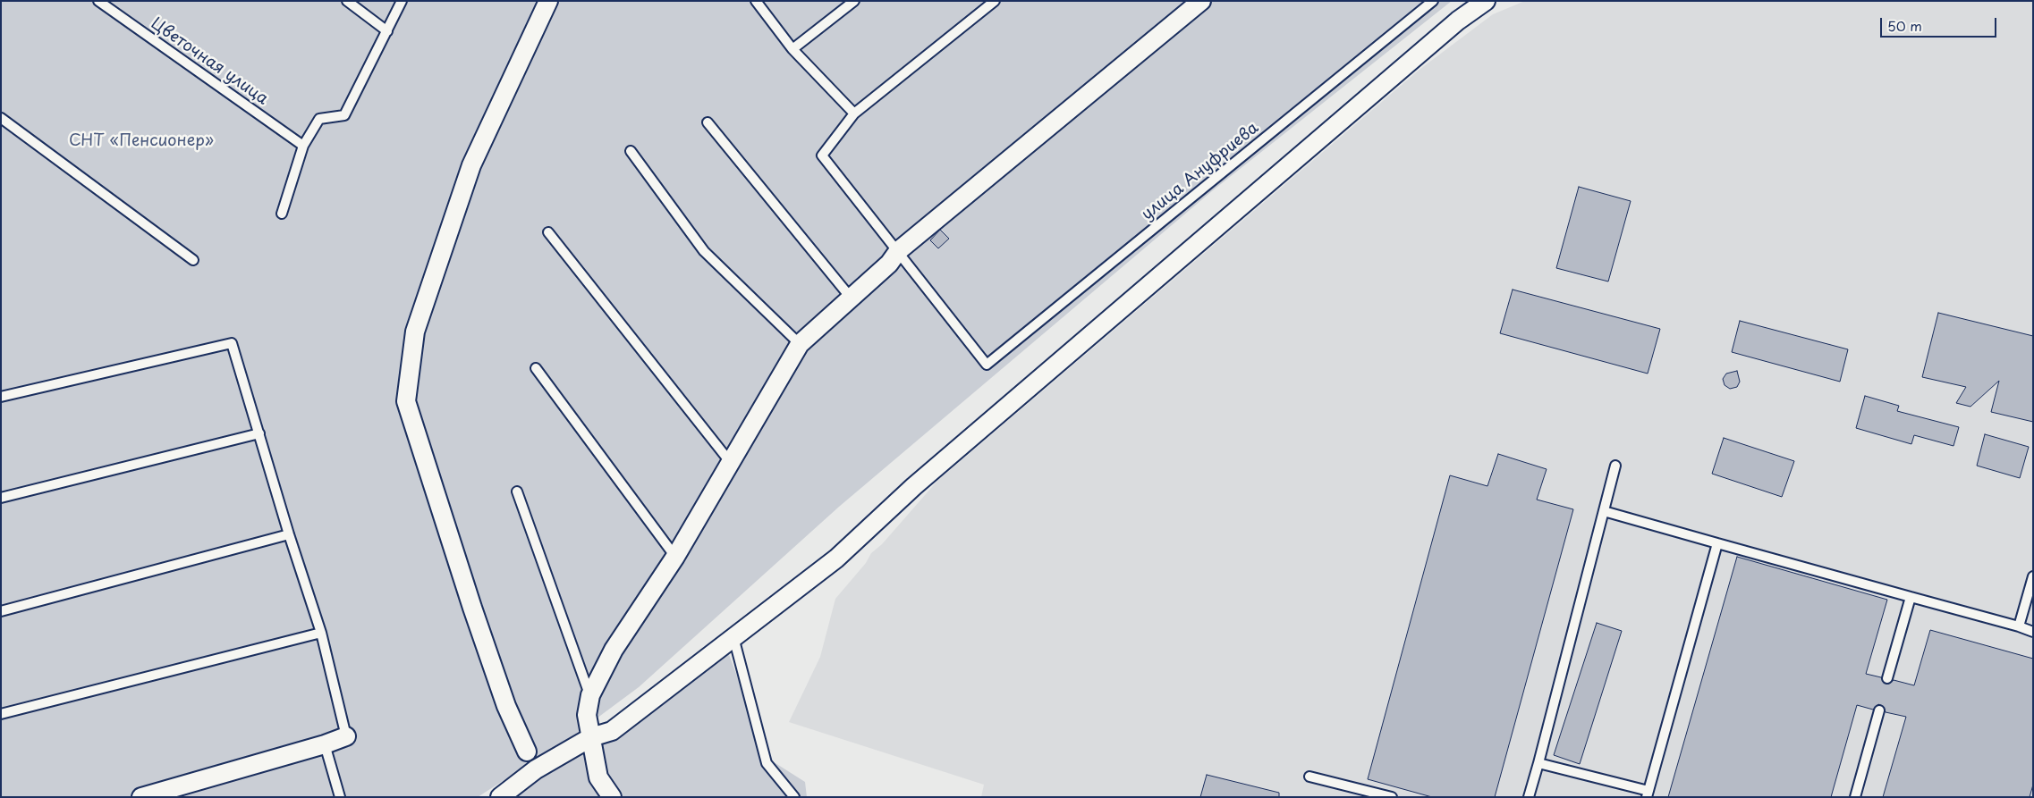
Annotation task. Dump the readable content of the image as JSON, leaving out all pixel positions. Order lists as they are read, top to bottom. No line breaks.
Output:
{"streets":{"lane":["Цветочная улица","улица Ануфриева"]},"parks":["СНТ «Пенсионер»"],"scale_bar":"50 m"}
